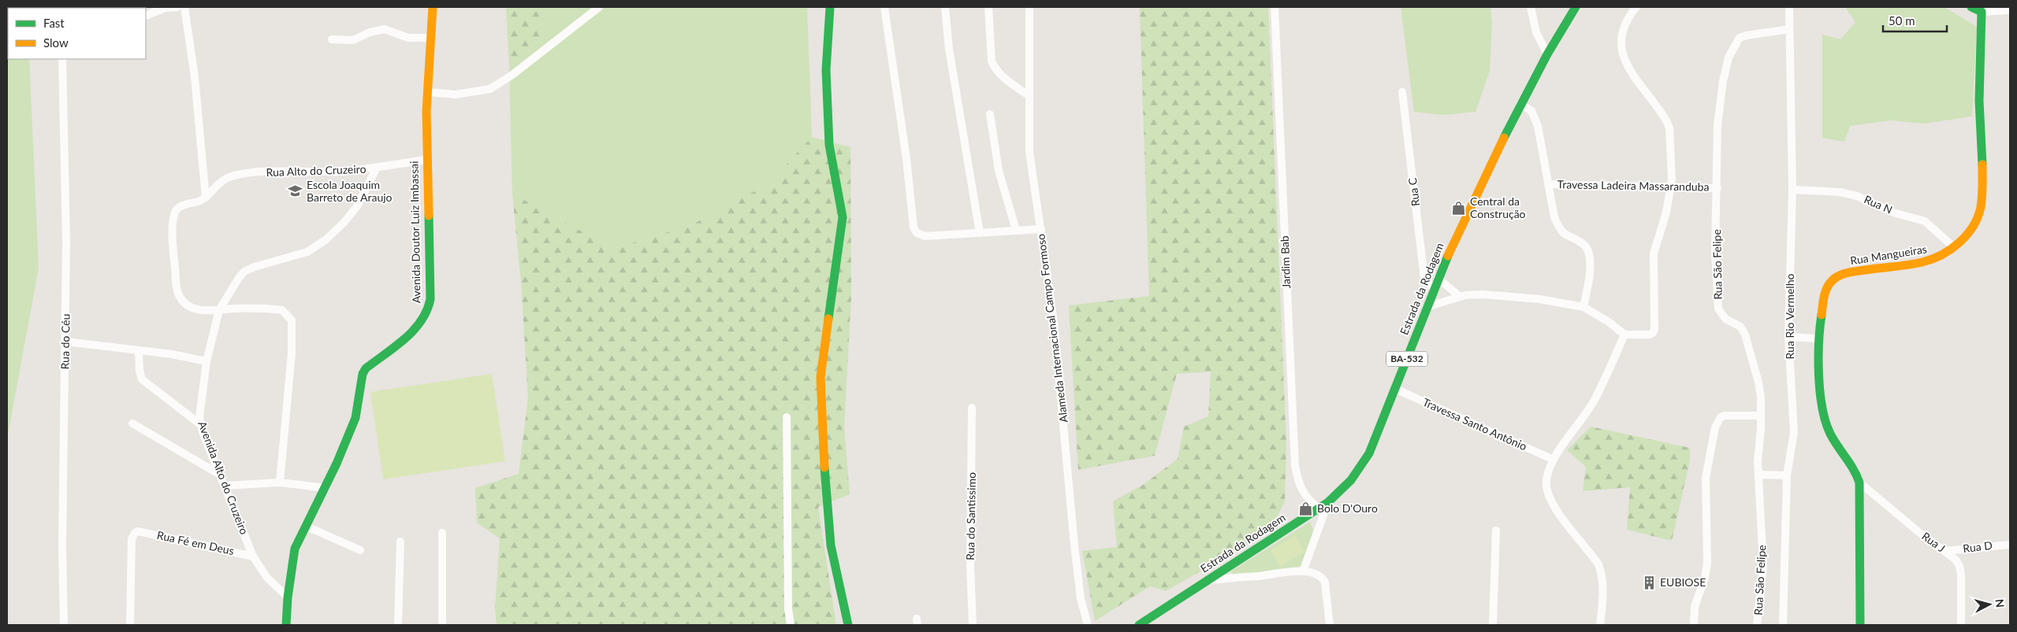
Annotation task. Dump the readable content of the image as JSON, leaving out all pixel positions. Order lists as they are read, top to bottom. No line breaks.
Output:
{"streets":{"street":["Rua Alto do Cruzeiro","Travessa Ladeira Massaranduba","Rua C","Rua N","Avenida Doutor Luiz Imbassai","Rua Mangueiras","Jardim Bab","Rua São Felipe","Estrada da Rodagem","Rua Rio Vermelho","Alameda Internacional Campo Formoso","Rua do Céu","BA-532","Travessa Santo Antônio","Avenida Alto do Cruzeiro","Rua do Santissimo","Rua J","Rua Fé em Deus","Rua D"]},"crossings":[["Rua Alto do Cruzeiro","Avenida Doutor Luiz Imbassai"],["Rua Alto do Cruzeiro","Avenida Alto do Cruzeiro"],["Travessa Ladeira Massaranduba","Rua São Felipe"],["Rua C","Estrada da Rodagem"],["Rua N","Rua Mangueiras"],["Rua N","Rua Rio Vermelho"],["Avenida Doutor Luiz Imbassai","Avenida Alto do Cruzeiro"],["Rua Mangueiras","Rua J"],["Jardim Bab","Estrada da Rodagem"],["Rua São Felipe","Rua Rio Vermelho"],["Estrada da Rodagem","Travessa Santo Antônio"],["Avenida Alto do Cruzeiro","Rua Fé em Deus"],["Rua J","Rua D"]],"places":{"school or university":["Escola Joaquim Barreto de Araujo"],"shop":["Central da Construção","Bolo D'Ouro"],"building":["EUBIOSE"]},"legend":["Fast","Slow"],"scale_bar":"50 m","north":"right"}
